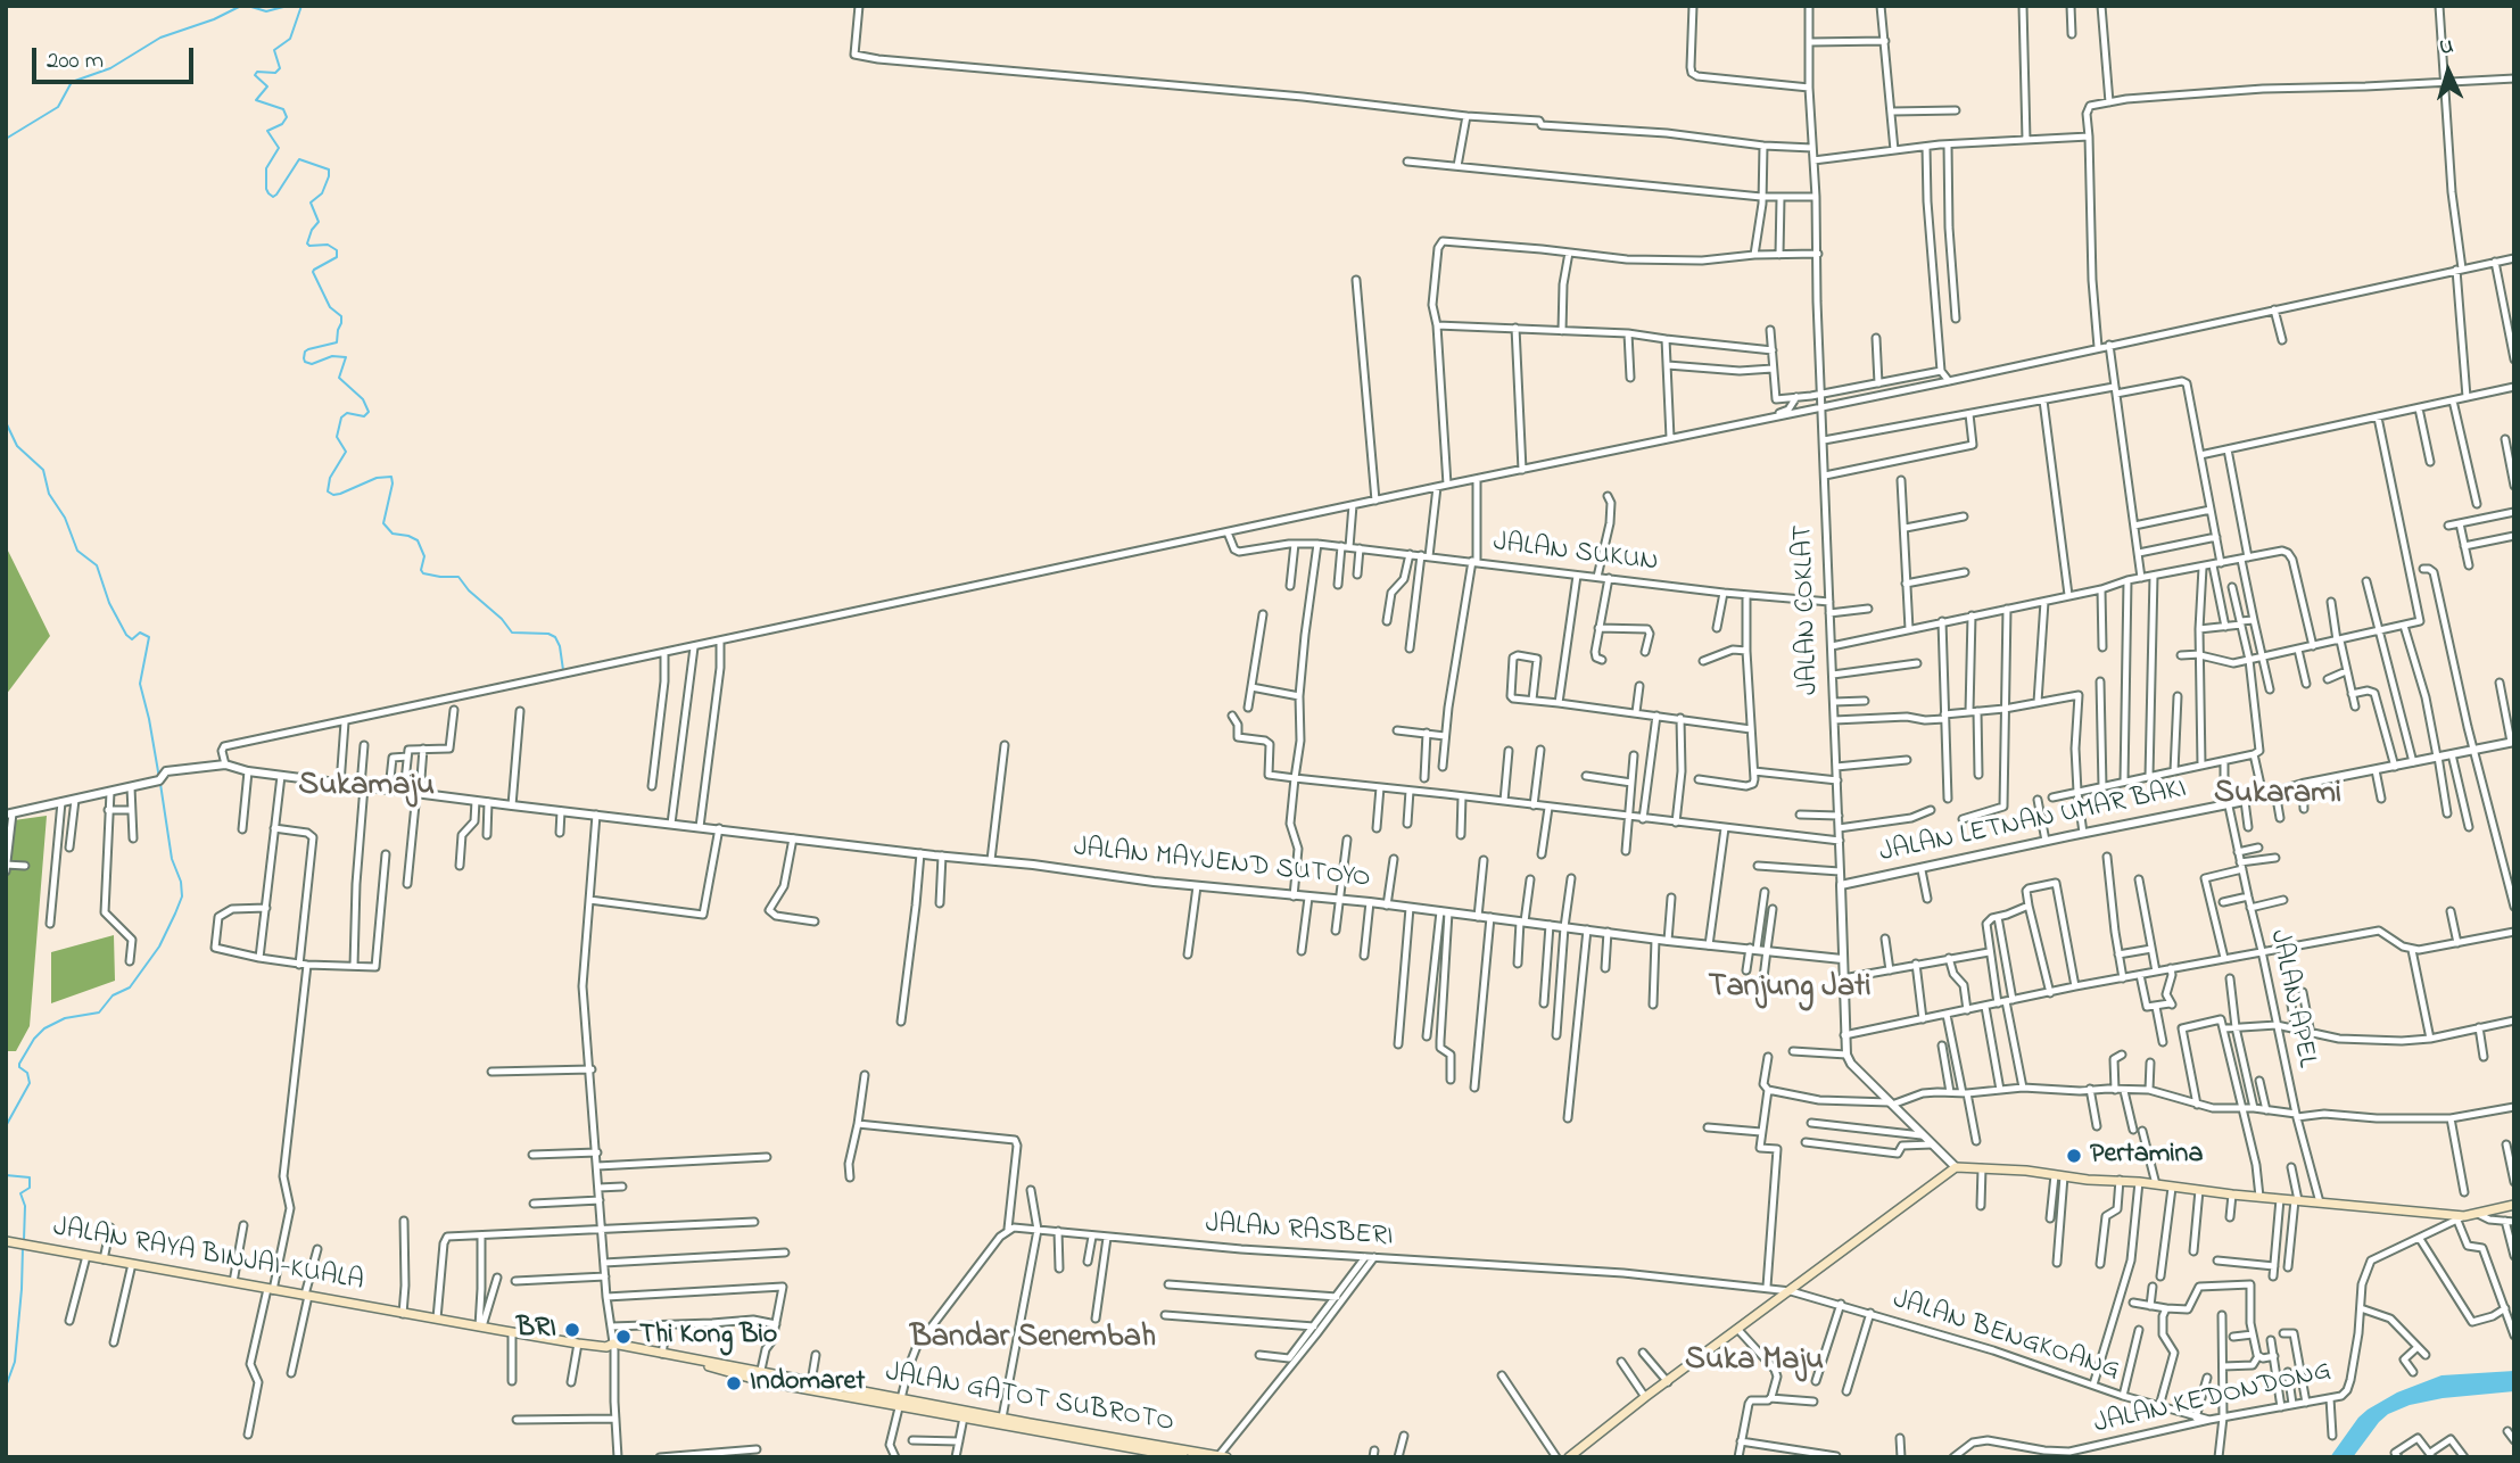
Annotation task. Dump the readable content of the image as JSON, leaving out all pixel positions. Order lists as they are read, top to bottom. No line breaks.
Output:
{"streets":{"main road":["JALAN RAYA BINJAI-KUALA","JALAN GATOT SUBROTO"],"street":["JALAN SUKUN","JALAN COKLAT","JALAN LETNAN UMAR BAKI","JALAN MAYJEND SUTOYO","JALAN APEL","JALAN RASBERI","JALAN BENGKOANG","JALAN KEDONDONG"]},"crossings":[["JALAN SUKUN","JALAN COKLAT"],["JALAN COKLAT","JALAN LETNAN UMAR BAKI"],["JALAN COKLAT","JALAN MAYJEND SUTOYO"],["JALAN LETNAN UMAR BAKI","JALAN APEL"],["JALAN RASBERI","JALAN BENGKOANG"],["JALAN RAYA BINJAI-KUALA","JALAN GATOT SUBROTO"],["JALAN BENGKOANG","JALAN KEDONDONG"]],"districts":["Sukamaju","Sukarami","Tanjung Jati","Bandar Senembah","Suka Maju"],"places":["Pertamina","BRI","Thi Kong Bio","Indomaret"],"scale_bar":"200 m","north":"top"}
